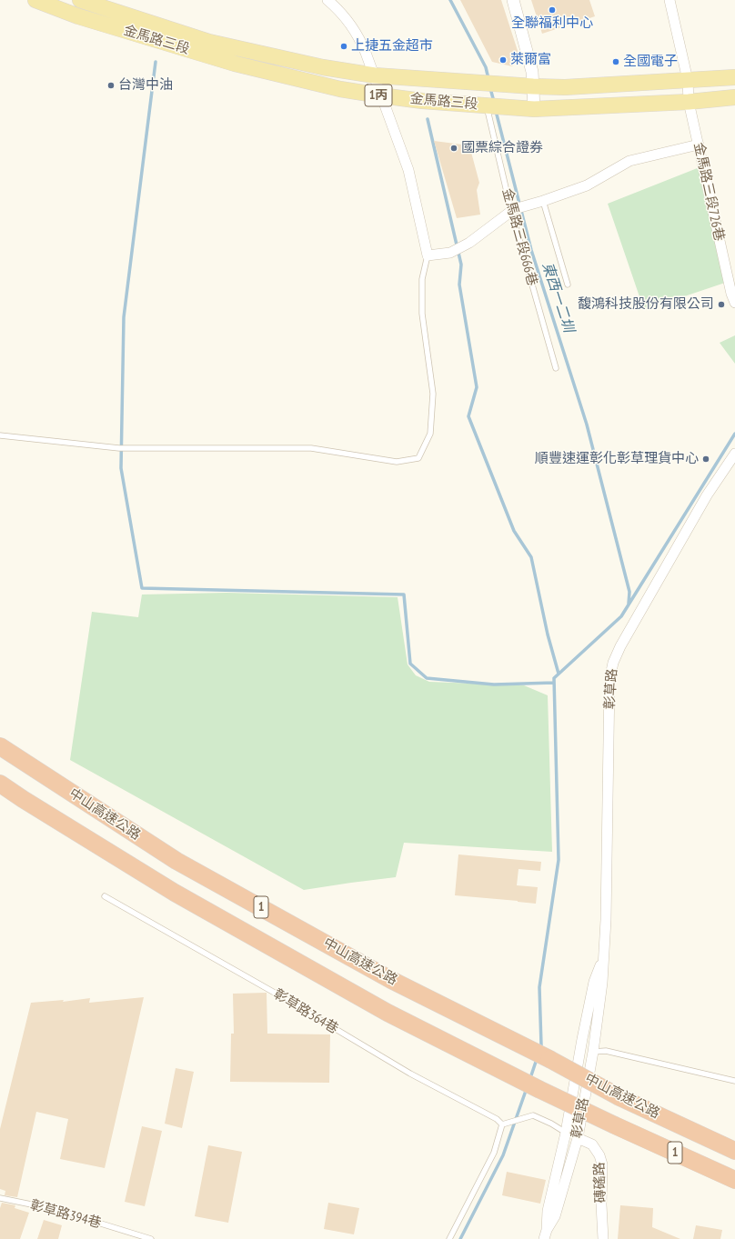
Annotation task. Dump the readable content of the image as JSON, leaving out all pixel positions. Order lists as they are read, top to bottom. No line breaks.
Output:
{"streets":{"highway":["中山高速公路","1"],"main road":["金馬路三段","1丙"],"street":["金馬路三段726巷","彰草路","磚磘路"],"lane":["金馬路三段666巷","彰草路364巷","彰草路394巷"]},"crossings":[["金馬路三段","金馬路三段726巷"],["金馬路三段","金馬路三段666巷"],["彰草路","磚磘路"]],"water":["東西一二圳"],"places":["全聯福利中心","上捷五金超市","萊爾富","全國電子","台灣中油","國票綜合證券","馥鴻科技股份有限公司","順豐速運彰化彰草理貨中心"]}
